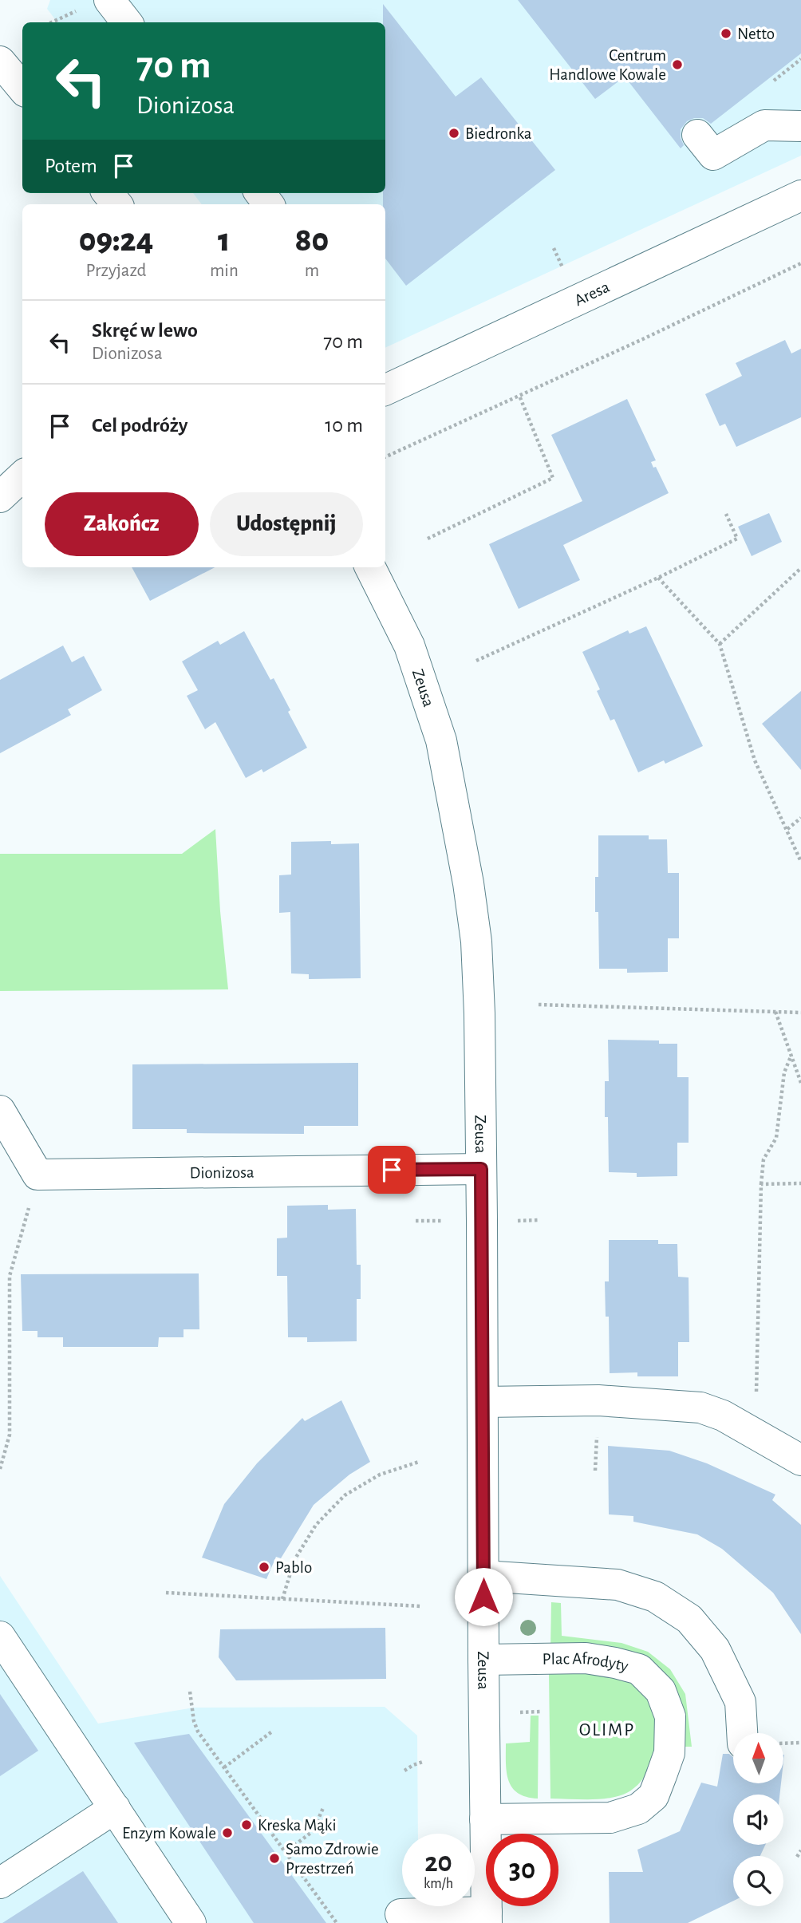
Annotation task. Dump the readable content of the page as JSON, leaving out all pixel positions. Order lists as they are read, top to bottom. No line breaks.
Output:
{"streets":{"street":["Aresa","Zeusa","Dionizosa","Plac Afrodyty"]},"crossings":[["Zeusa","Dionizosa"],["Zeusa","Plac Afrodyty"]],"districts":["OLIMP"],"places":["Netto","Centrum Handlowe Kowale","Biedronka","Pablo","Kreska Mąki","Enzym Kowale","Samo Zdrowie Przestrzeń"],"north":"top","page":{"turn":["70 m","Dionizosa"],"then":"Potem","eta":["09:24","Przyjazd","1","min","80","m"],"list":[{"name":"Skręć w lewo","note":"Dionizosa","value":"70 m"},{"name":"Cel podróży","value":"10 m"}],"buttons":["Zakończ","Udostępnij"],"speed":"20 km/h","limit":"30"}}
